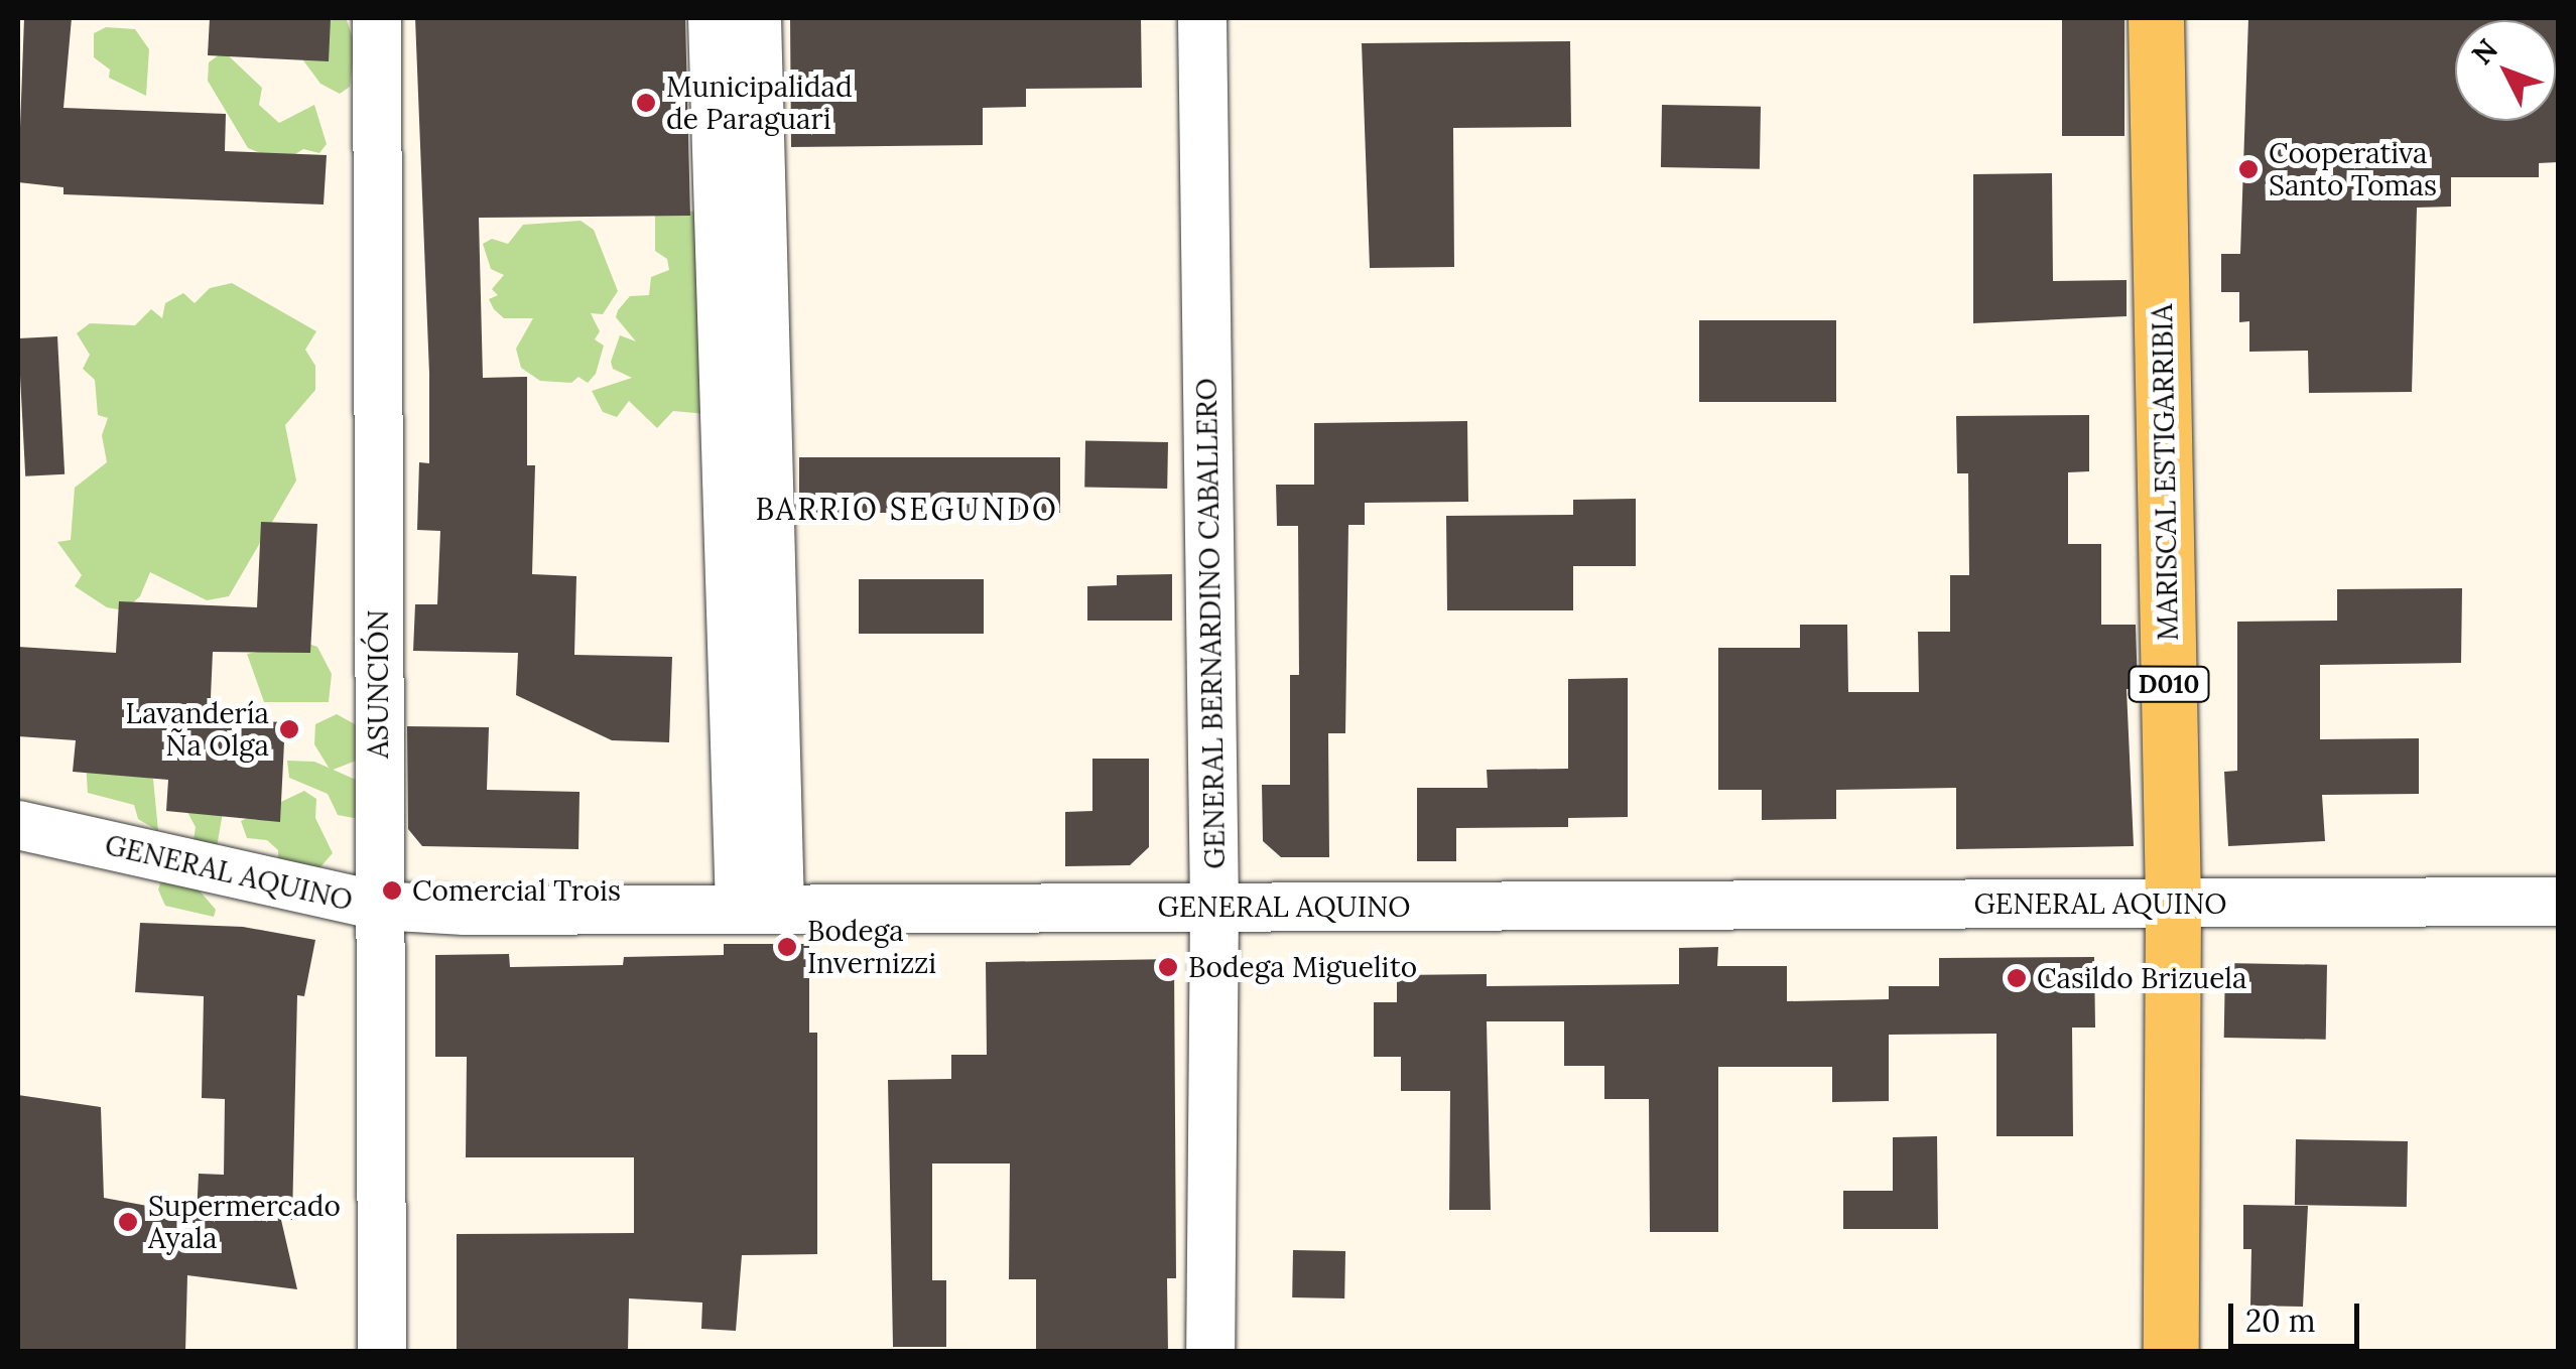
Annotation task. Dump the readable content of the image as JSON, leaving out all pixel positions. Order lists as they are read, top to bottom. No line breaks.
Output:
{"streets":{"main road":["MARISCAL ESTIGARRIBIA","D010"],"street":["GENERAL BERNARDINO CABALLERO","ASUNCIÓN","GENERAL AQUINO"]},"crossings":[["MARISCAL ESTIGARRIBIA","GENERAL AQUINO"],["GENERAL BERNARDINO CABALLERO","GENERAL AQUINO"],["ASUNCIÓN","GENERAL AQUINO"]],"districts":["BARRIO SEGUNDO"],"places":["Municipalidad de Paraguari","Cooperativa Santo Tomas","Lavandería Ña Olga","Comercial Trois","Bodega Invernizzi","Bodega Miguelito","Casildo Brizuela","Supermercado Ayala"],"scale_bar":"20 m","north":"top left"}
